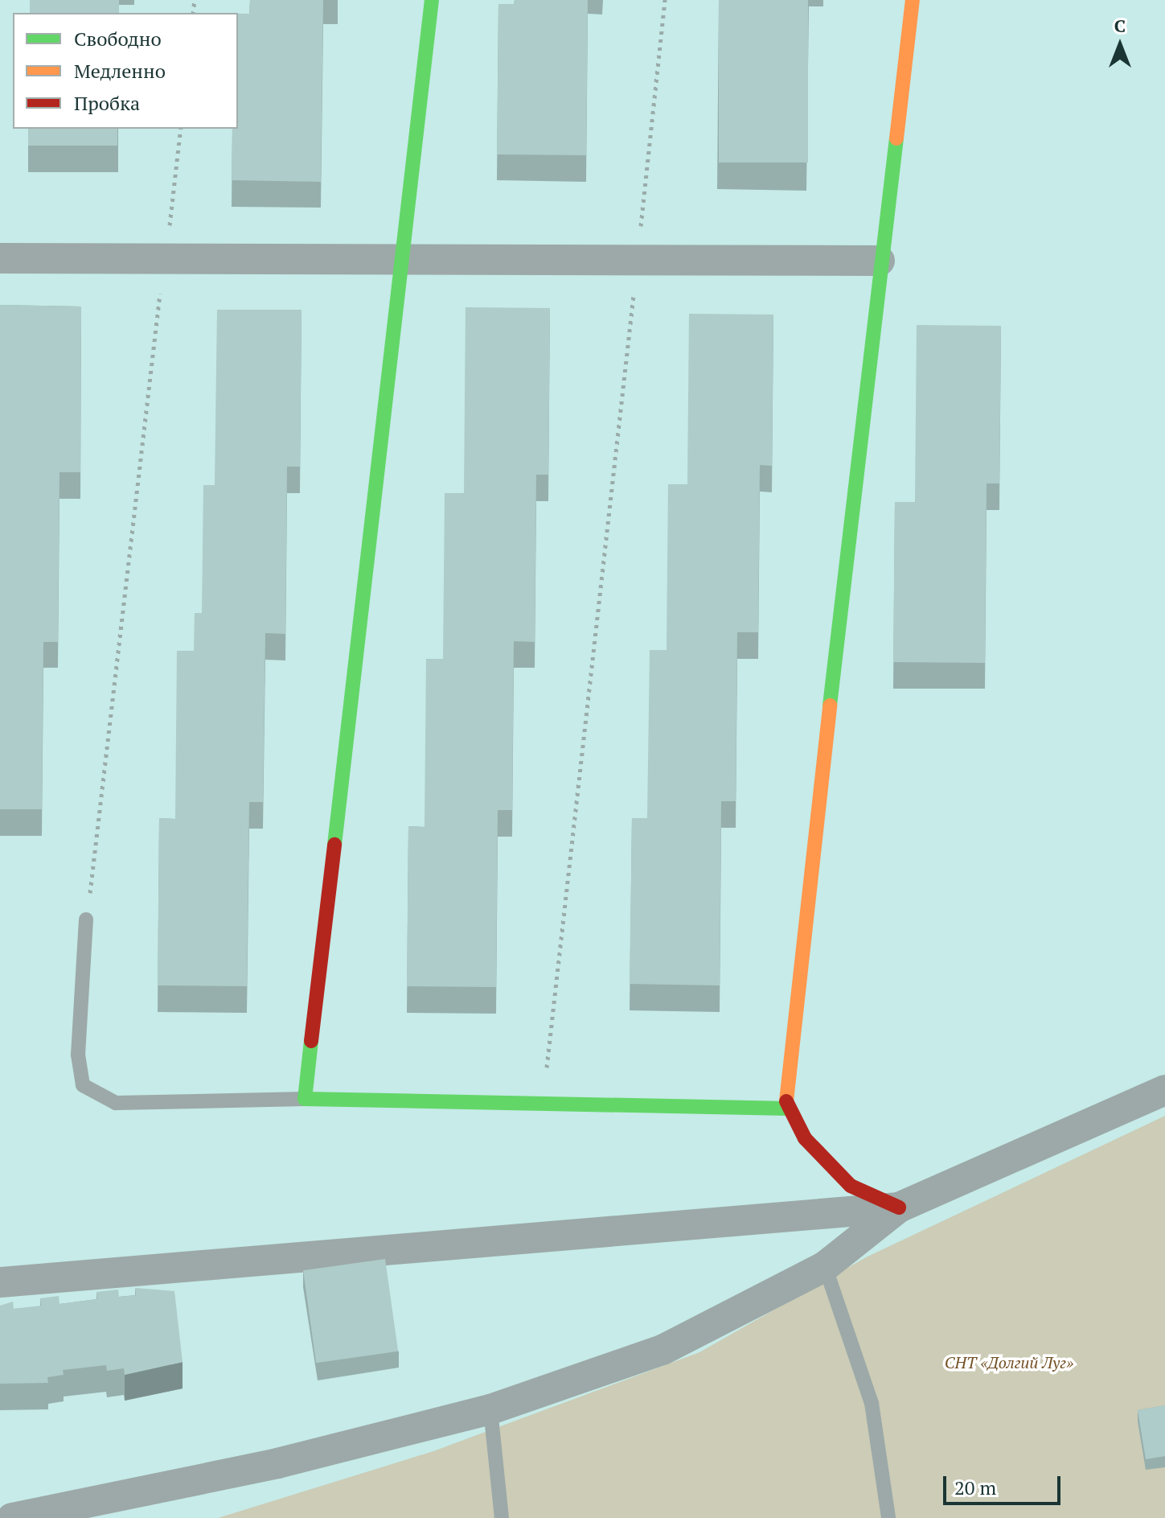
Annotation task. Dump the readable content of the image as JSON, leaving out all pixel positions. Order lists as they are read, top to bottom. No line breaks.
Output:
{"parks":["СНТ «Долгий Луг»"],"legend":["Свободно","Медленно","Пробка"],"scale_bar":"20 m","north":"top"}
